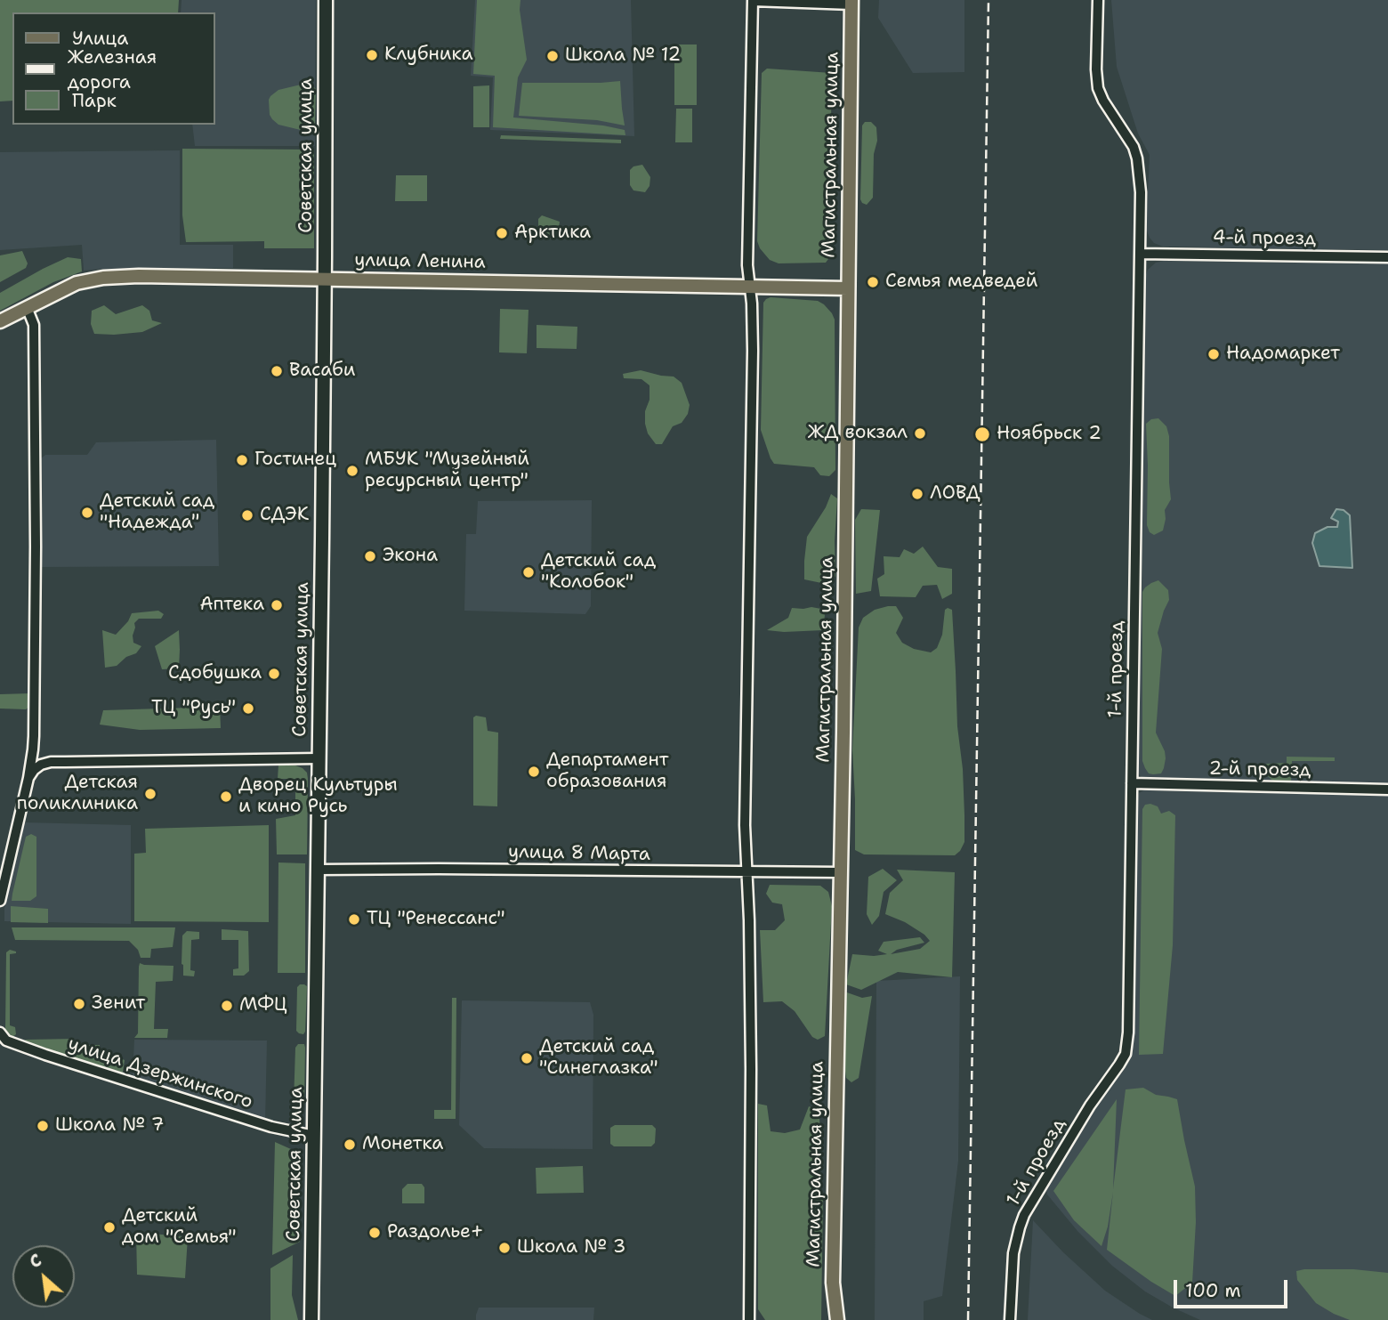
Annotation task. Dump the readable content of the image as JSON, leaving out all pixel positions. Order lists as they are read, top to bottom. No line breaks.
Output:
{"streets":{"main road":["Магистральная улица","Советская улица","улица Ленина"],"street":["4-й проезд","1-й проезд","2-й проезд","улица 8 Марта","улица Дзержинского"]},"crossings":[["Магистральная улица","улица Ленина"],["Магистральная улица","улица 8 Марта"],["Советская улица","улица Ленина"],["Советская улица","улица 8 Марта"],["Советская улица","улица Дзержинского"],["4-й проезд","1-й проезд"],["1-й проезд","2-й проезд"]],"places":["Клубника","Школа № 12","Арктика","Семья медведей","Надомаркет","Васаби","ЖД вокзал","Ноябрьск 2","Гостинец","МБУК \"Музейный ресурсный центр\"","ЛОВД","Детский сад \"Надежда\"","СДЭК","Экона","Детский сад \"Колобок\"","Аптека","Сдобушка","ТЦ \"Русь\"","Департамент образования","Детская поликлиника","Дворец Культуры и кино Русь","ТЦ \"Ренессанс\"","Зенит","МФЦ","Детский сад \"Синеглазка\"","Школа № 7","Монетка","Детский дом \"Семья\"","Раздолье+","Школа № 3"],"legend":["Улица","Железная дорога","Парк"],"scale_bar":"100 m","north":"top left"}
